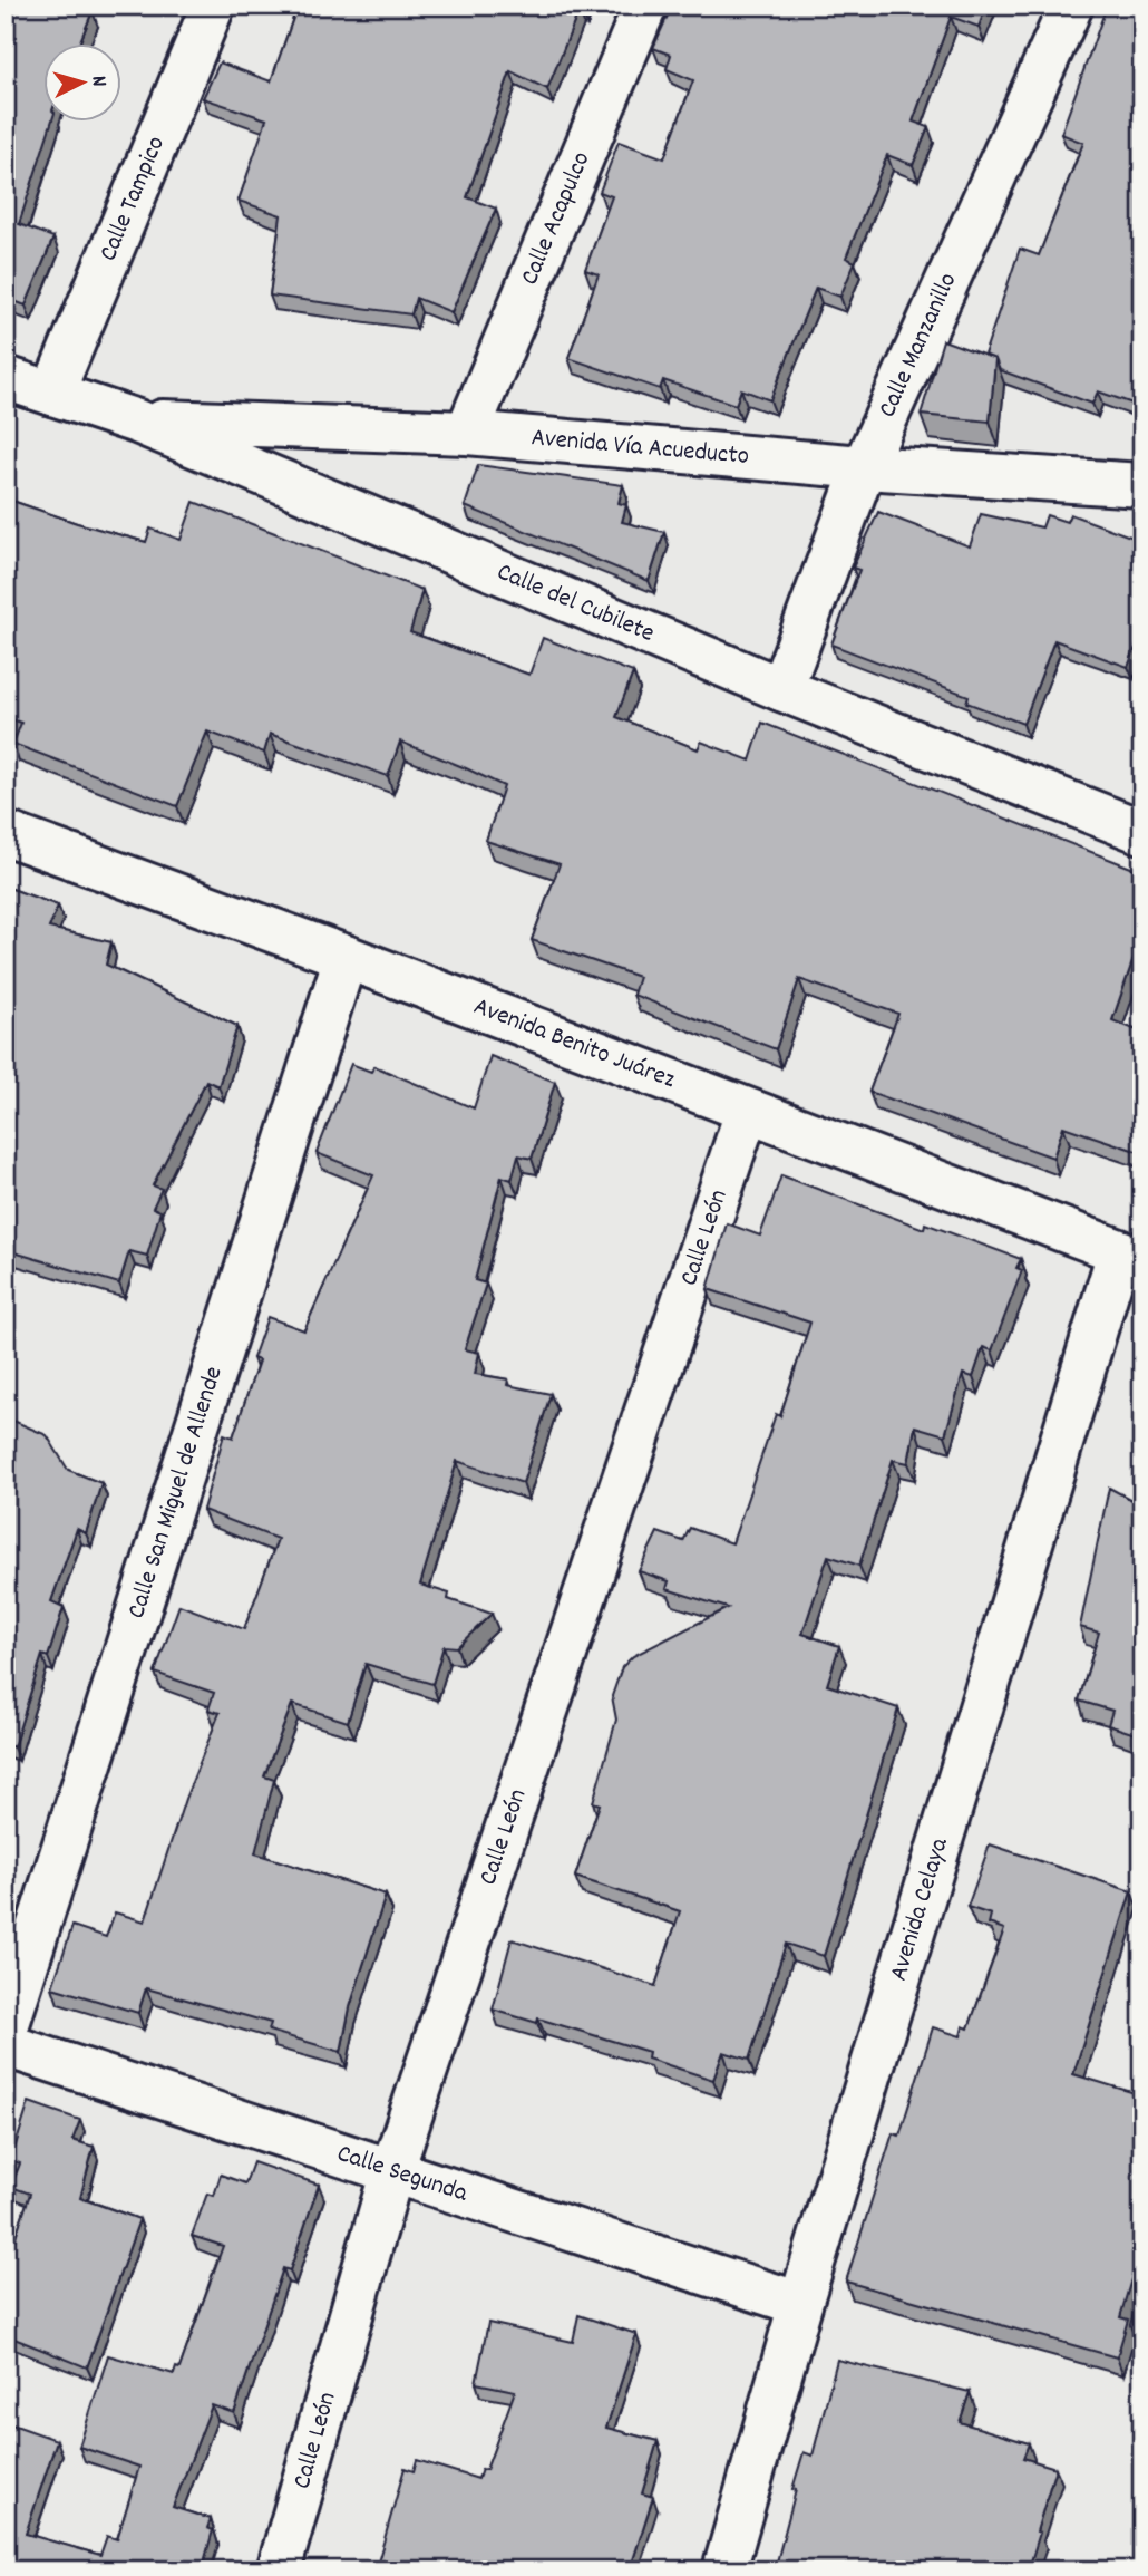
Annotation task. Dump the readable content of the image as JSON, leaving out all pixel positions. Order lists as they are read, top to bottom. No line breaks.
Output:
{"streets":{"street":["Calle Tampico","Calle Acapulco","Calle Manzanillo","Avenida Vía Acueducto","Calle del Cubilete","Avenida Benito Juárez","Calle León","Calle San Miguel de Allende","Avenida Celaya","Calle Segunda"]},"crossings":[["Calle Tampico","Calle del Cubilete"],["Calle Acapulco","Avenida Vía Acueducto"],["Calle Manzanillo","Avenida Vía Acueducto"],["Calle Manzanillo","Calle del Cubilete"],["Avenida Vía Acueducto","Calle del Cubilete"],["Avenida Benito Juárez","Calle León"],["Avenida Benito Juárez","Calle San Miguel de Allende"],["Avenida Benito Juárez","Avenida Celaya"],["Calle León","Calle Segunda"],["Avenida Celaya","Calle Segunda"]],"north":"right"}
